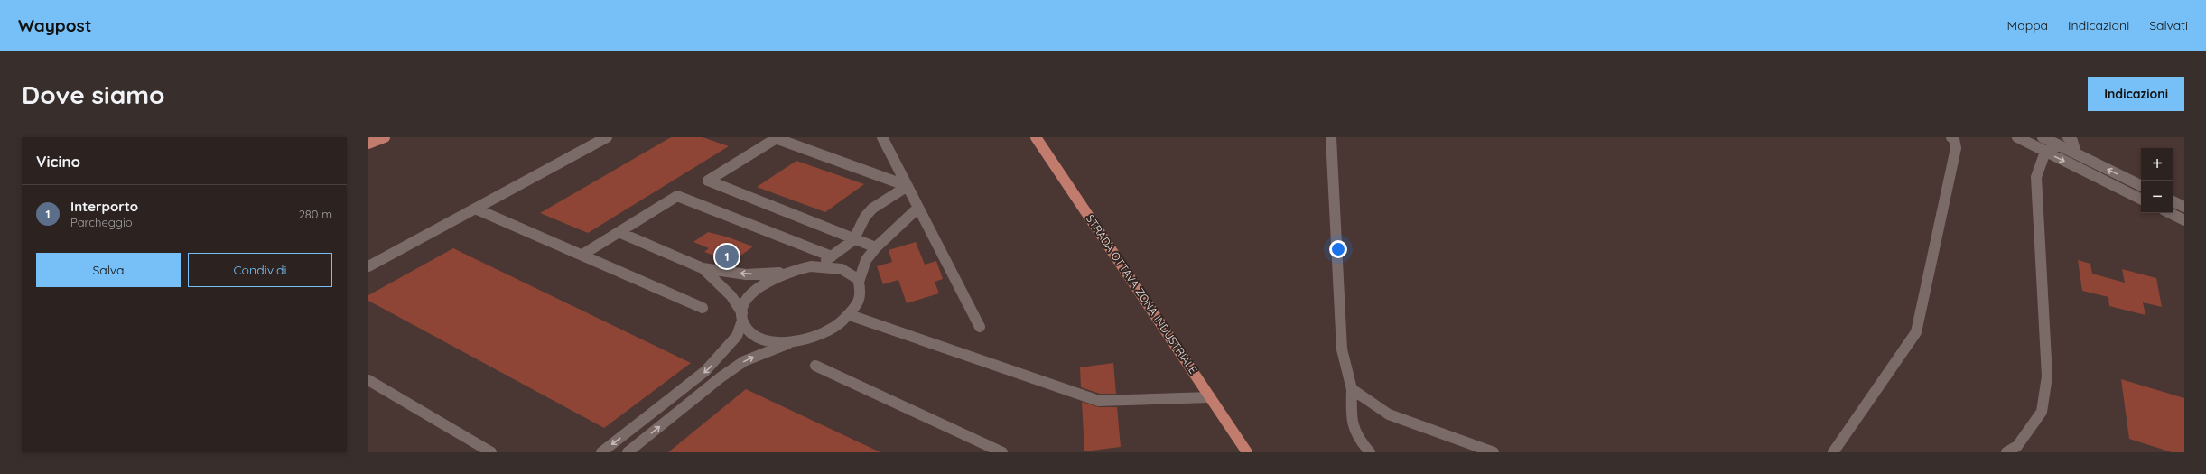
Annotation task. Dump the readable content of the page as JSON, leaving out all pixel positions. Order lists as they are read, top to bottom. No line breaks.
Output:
{"streets":{"main road":["STRADA OTTAVA ZONA INDUSTRIALE"]},"page":{"header":"Waypost","nav":["Mappa","Indicazioni","Salvati"],"buttons":["Indicazioni",["Salva","Condividi"]],"title":"Dove siamo","heading":"Vicino","map_buttons":["+","−"],"list":[{"mark":"1","name":"Interporto","note":"Parcheggio","value":"280 m"}],"pins":"1"}}
